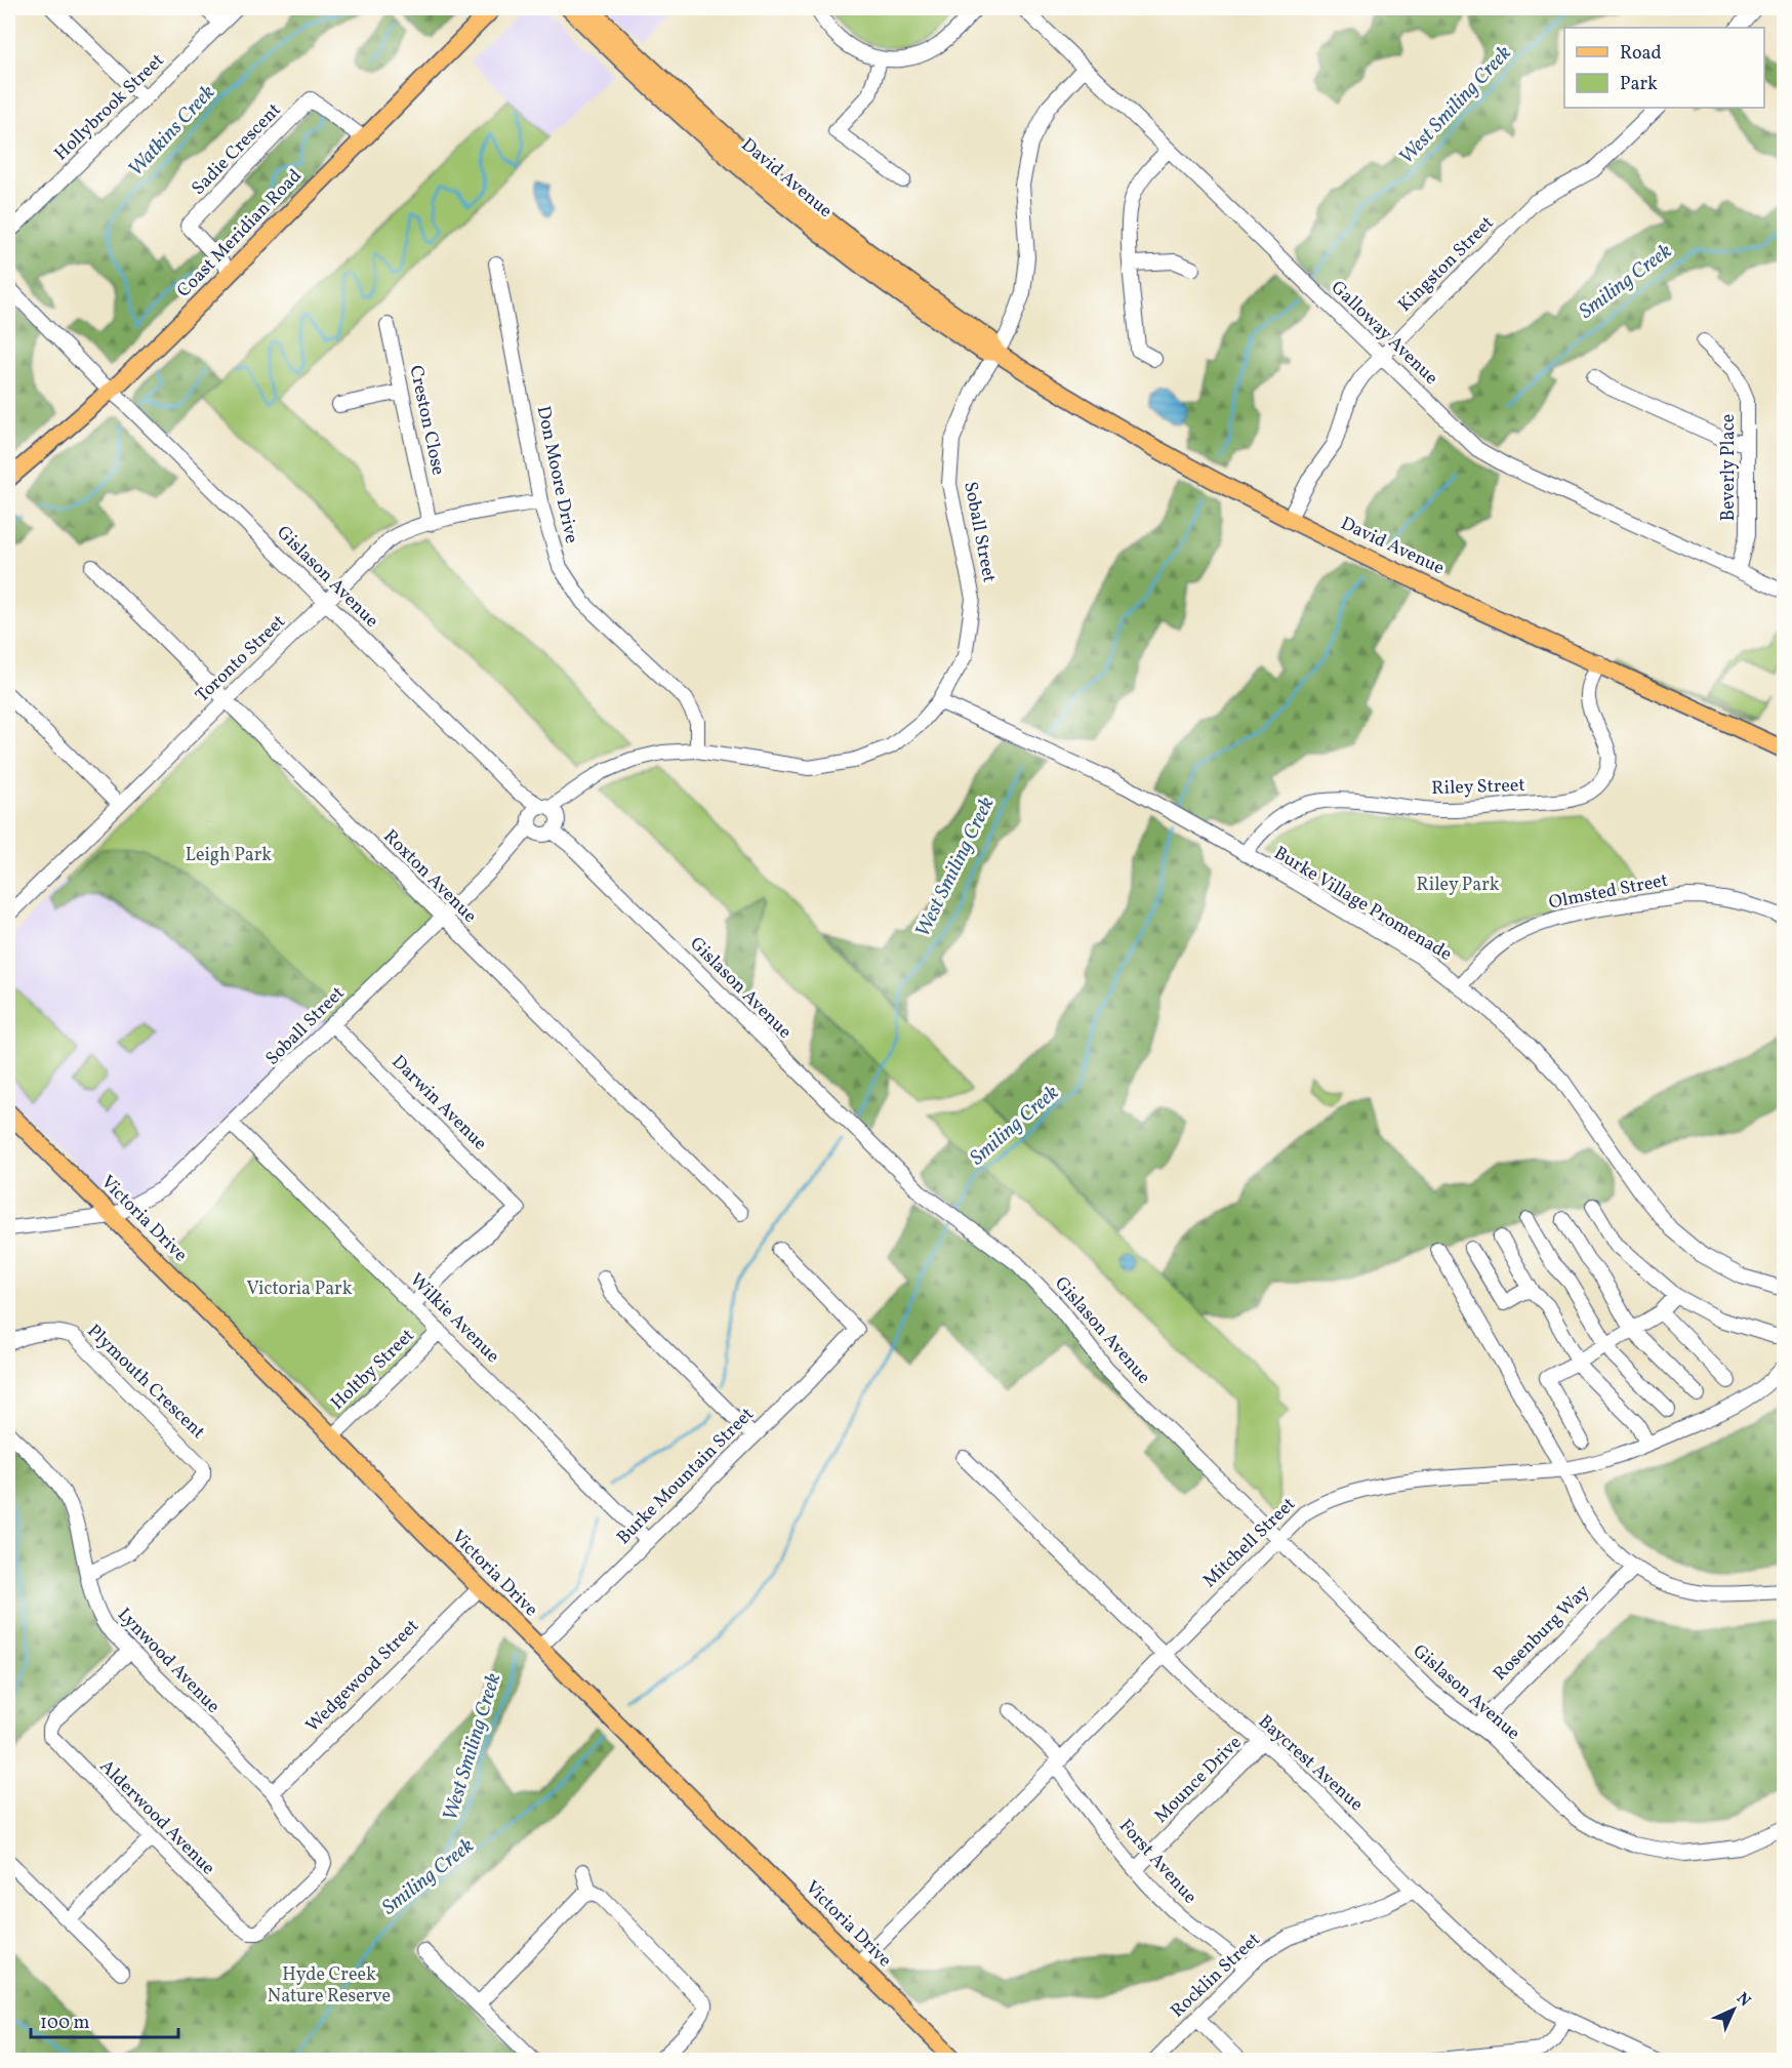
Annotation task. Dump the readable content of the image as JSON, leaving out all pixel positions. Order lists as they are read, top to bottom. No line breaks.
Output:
{"streets":{"main road":["David Avenue","Coast Meridian Road","Victoria Drive"],"street":["Hollybrook Street","Sadie Crescent","Kingston Street","Galloway Avenue","Creston Close","Beverly Place","Don Moore Drive","Soball Street","Gislason Avenue","Toronto Street","Riley Street","Roxton Avenue","Olmsted Street","Burke Village Promenade","Darwin Avenue","Wilkie Avenue","Holtby Street","Plymouth Crescent","Burke Mountain Street","Mitchell Street","Rosenburg Way","Lynwood Avenue","Wedgewood Street","Baycrest Avenue","Mounce Drive","Alderwood Avenue","Forst Avenue","Rocklin Street"]},"crossings":[["Sadie Crescent","Coast Meridian Road"],["David Avenue","Kingston Street"],["David Avenue","Soball Street"],["David Avenue","Riley Street"],["Coast Meridian Road","Gislason Avenue"],["Kingston Street","Galloway Avenue"],["Galloway Avenue","Beverly Place"],["Galloway Avenue","Soball Street"],["Creston Close","Toronto Street"],["Don Moore Drive","Soball Street"],["Don Moore Drive","Toronto Street"],["Soball Street","Gislason Avenue"],["Soball Street","Roxton Avenue"],["Soball Street","Burke Village Promenade"],["Soball Street","Darwin Avenue"],["Soball Street","Victoria Drive"],["Soball Street","Wilkie Avenue"],["Gislason Avenue","Toronto Street"],["Gislason Avenue","Mitchell Street"],["Gislason Avenue","Rosenburg Way"],["Toronto Street","Roxton Avenue"],["Riley Street","Burke Village Promenade"],["Olmsted Street","Burke Village Promenade"],["Darwin Avenue","Holtby Street"],["Victoria Drive","Holtby Street"],["Victoria Drive","Burke Mountain Street"],["Victoria Drive","Mitchell Street"],["Victoria Drive","Wedgewood Street"],["Wilkie Avenue","Holtby Street"],["Wilkie Avenue","Burke Mountain Street"],["Plymouth Crescent","Lynwood Avenue"],["Mitchell Street","Baycrest Avenue"],["Mitchell Street","Forst Avenue"],["Lynwood Avenue","Wedgewood Street"],["Lynwood Avenue","Alderwood Avenue"],["Baycrest Avenue","Mounce Drive"],["Baycrest Avenue","Rocklin Street"],["Mounce Drive","Forst Avenue"],["Forst Avenue","Rocklin Street"]],"water":["West Smiling Creek","Watkins Creek","Smiling Creek"],"parks":["Leigh Park","Riley Park","Victoria Park","Hyde Creek Nature Reserve"],"legend":["Road","Park"],"scale_bar":"100 m","north":"top right"}
